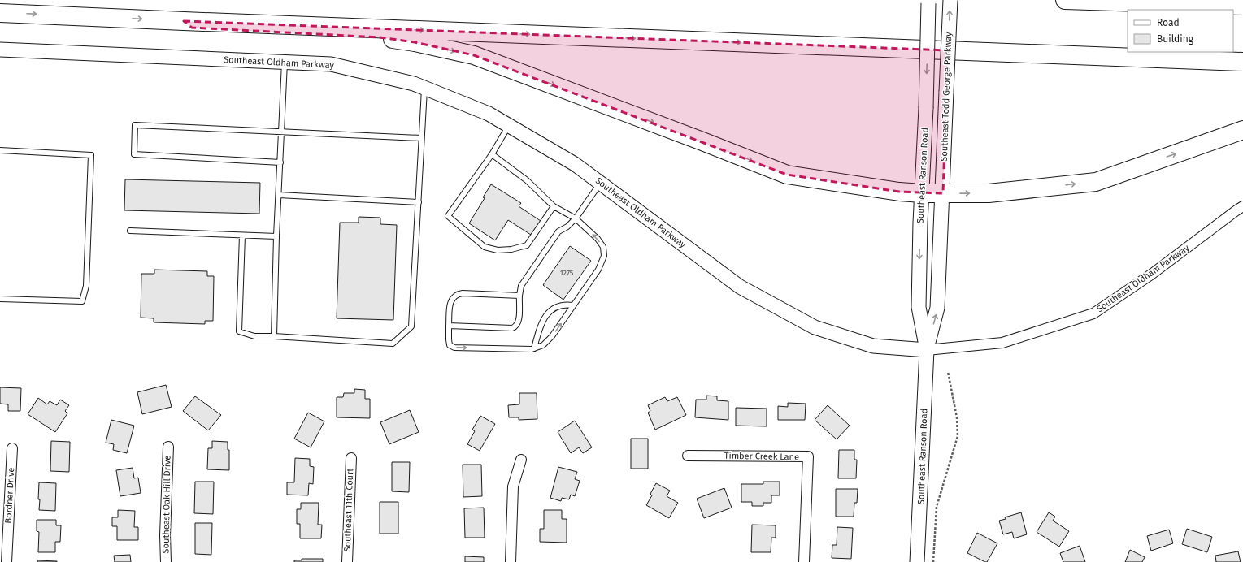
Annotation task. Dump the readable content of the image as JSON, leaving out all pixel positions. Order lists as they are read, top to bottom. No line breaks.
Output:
{"streets":{"street":["Southeast Oldham Parkway","Southeast Todd George Parkway","Southeast Ranson Road","Timber Creek Lane","Bordner Drive","Southeast Oak Hill Drive","Southeast 11th Court"]},"crossings":[["Southeast Oldham Parkway","Southeast Ranson Road"],["Southeast Todd George Parkway","Southeast Ranson Road"]],"one_way":["Southeast Todd George Parkway"],"house_numbers":["1275"],"legend":["Road","Building"]}
